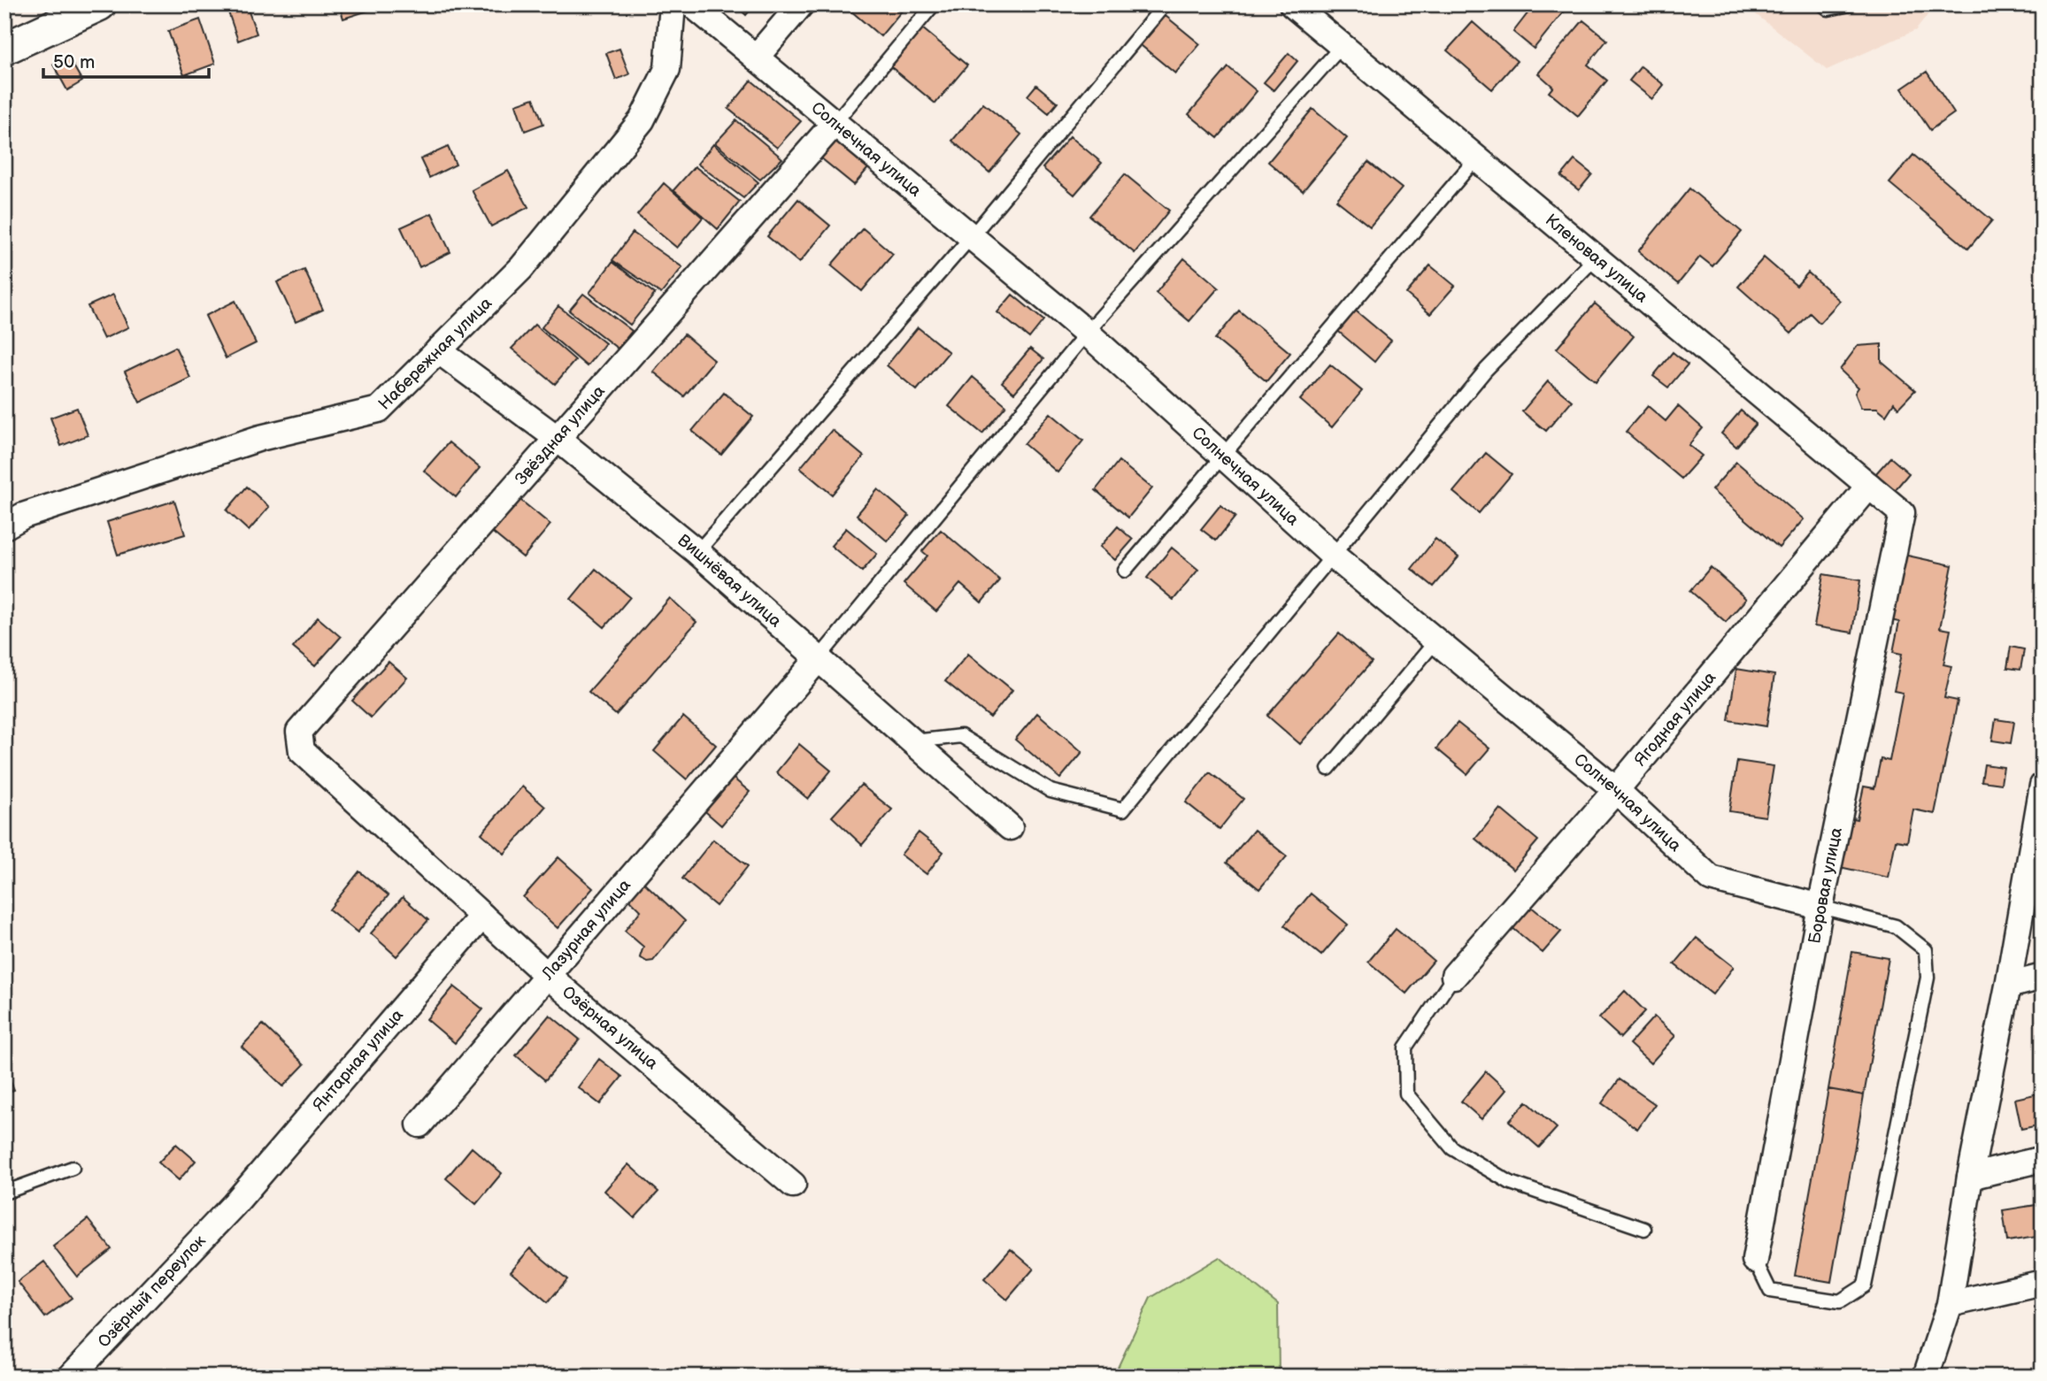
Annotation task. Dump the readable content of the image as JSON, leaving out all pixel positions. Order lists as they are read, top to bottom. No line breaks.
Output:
{"streets":{"street":["Солнечная улица","Кленовая улица","Набережная улица","Звёздная улица","Вишнёвая улица","Ягодная улица","Боровая улица","Лазурная улица","Озёрная улица","Янтарная улица","Озёрный переулок"]},"crossings":[["Солнечная улица","Звёздная улица"],["Солнечная улица","Ягодная улица"],["Солнечная улица","Боровая улица"],["Кленовая улица","Ягодная улица"],["Кленовая улица","Боровая улица"],["Набережная улица","Вишнёвая улица"],["Звёздная улица","Вишнёвая улица"],["Звёздная улица","Лазурная улица"],["Вишнёвая улица","Лазурная улица"],["Лазурная улица","Озёрная улица"],["Лазурная улица","Янтарная улица"],["Янтарная улица","Озёрный переулок"]],"scale_bar":"50 m"}
